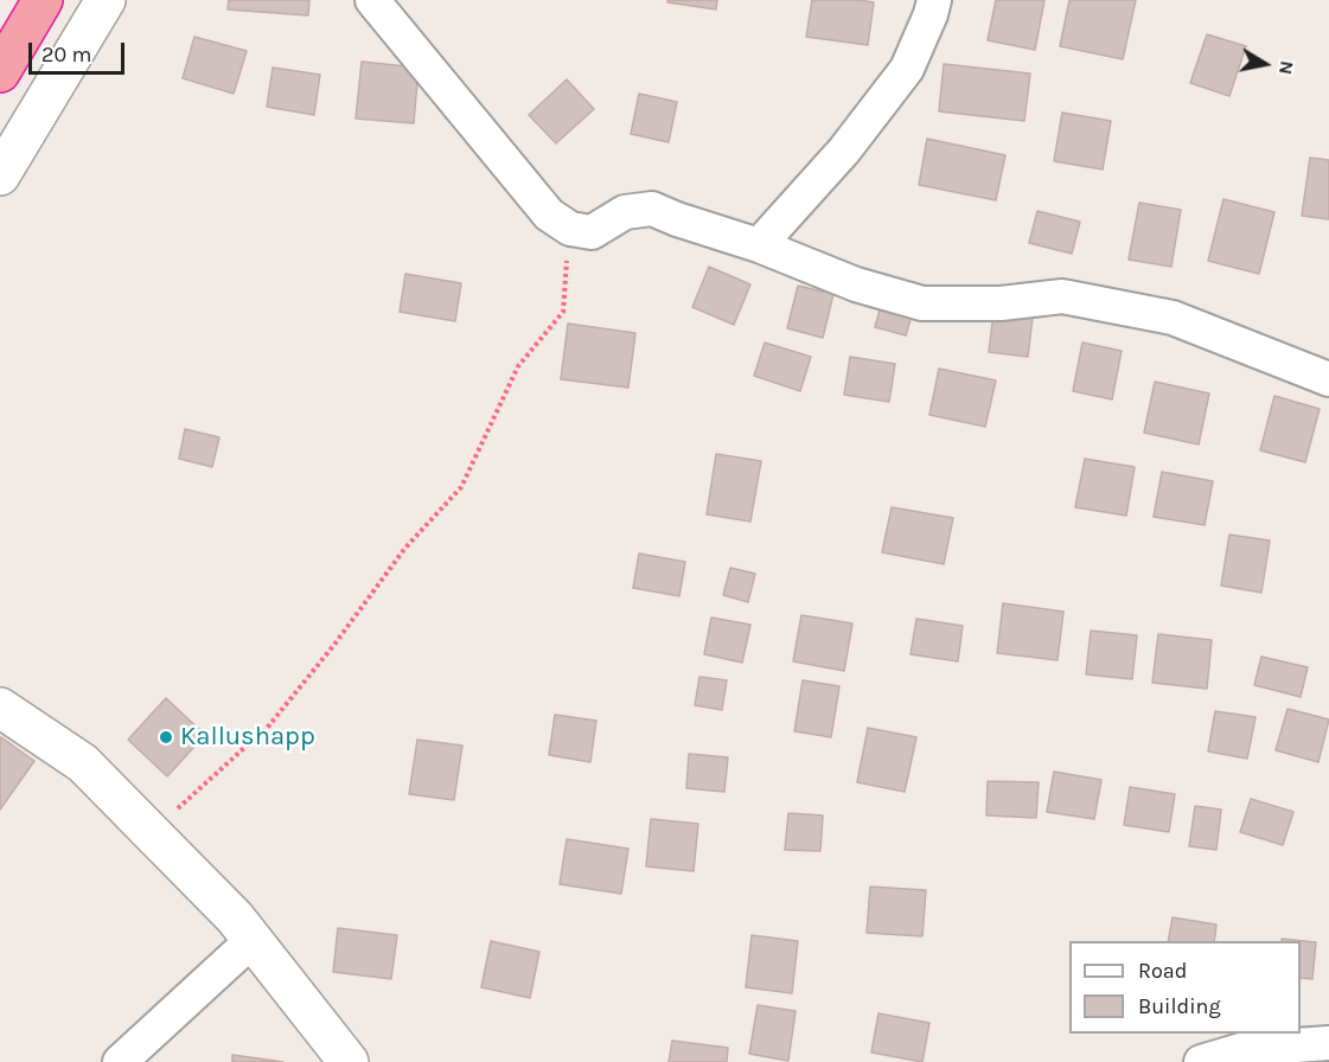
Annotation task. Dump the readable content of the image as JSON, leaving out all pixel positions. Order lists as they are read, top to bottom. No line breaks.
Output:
{"places":["Kallushapp"],"legend":["Road","Building"],"scale_bar":"20 m","north":"right"}
